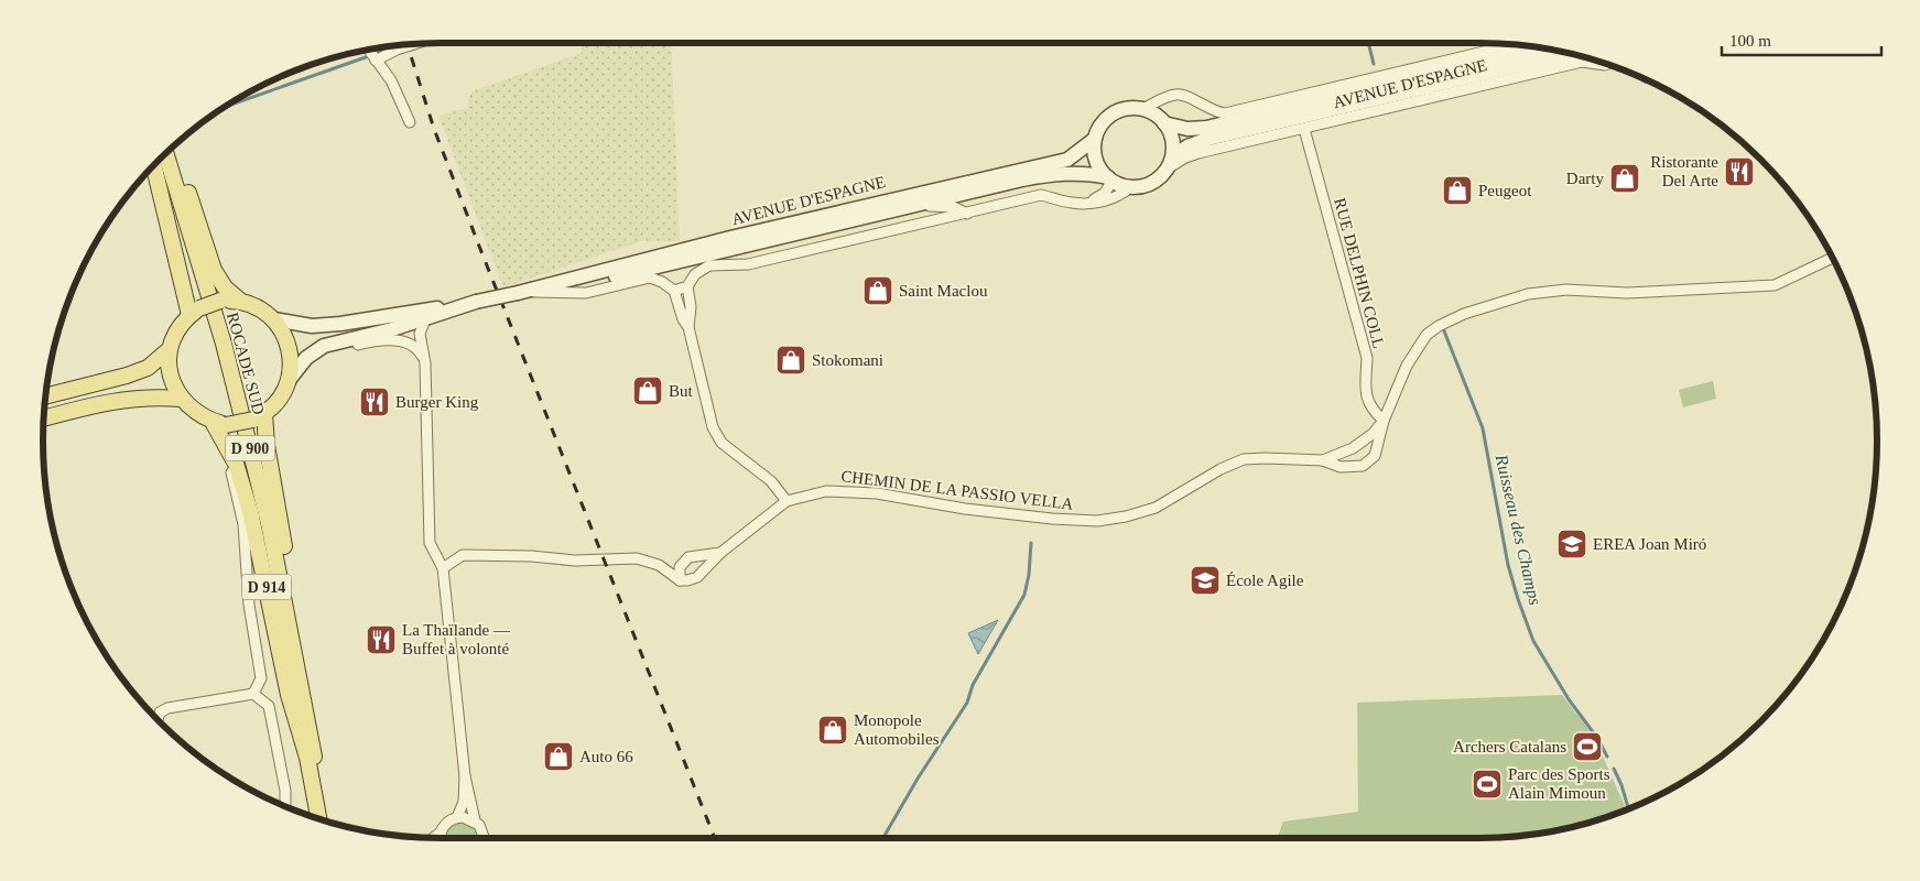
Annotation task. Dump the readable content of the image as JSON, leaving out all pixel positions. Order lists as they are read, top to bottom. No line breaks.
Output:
{"streets":{"main road":["AVENUE D'ESPAGNE","ROCADE SUD","D 900","D 914"],"street":["RUE DELPHIN COLL","CHEMIN DE LA PASSIO VELLA"]},"crossings":[["AVENUE D'ESPAGNE","RUE DELPHIN COLL"],["AVENUE D'ESPAGNE","ROCADE SUD"],["AVENUE D'ESPAGNE","D 914"],["RUE DELPHIN COLL","CHEMIN DE LA PASSIO VELLA"],["ROCADE SUD","D 914"]],"water":["Ruisseau des Champs"],"places":{"restaurant":["Ristorante Del Arte","Burger King","La Thaïlande — Buffet à volonté"],"shop":["Darty","Peugeot","Saint Maclou","Stokomani","But","Monopole Automobiles","Auto 66"],"school or university":["EREA Joan Miró","École Agile"],"sports":["Archers Catalans","Parc des Sports Alain Mimoun"]},"scale_bar":"100 m"}
